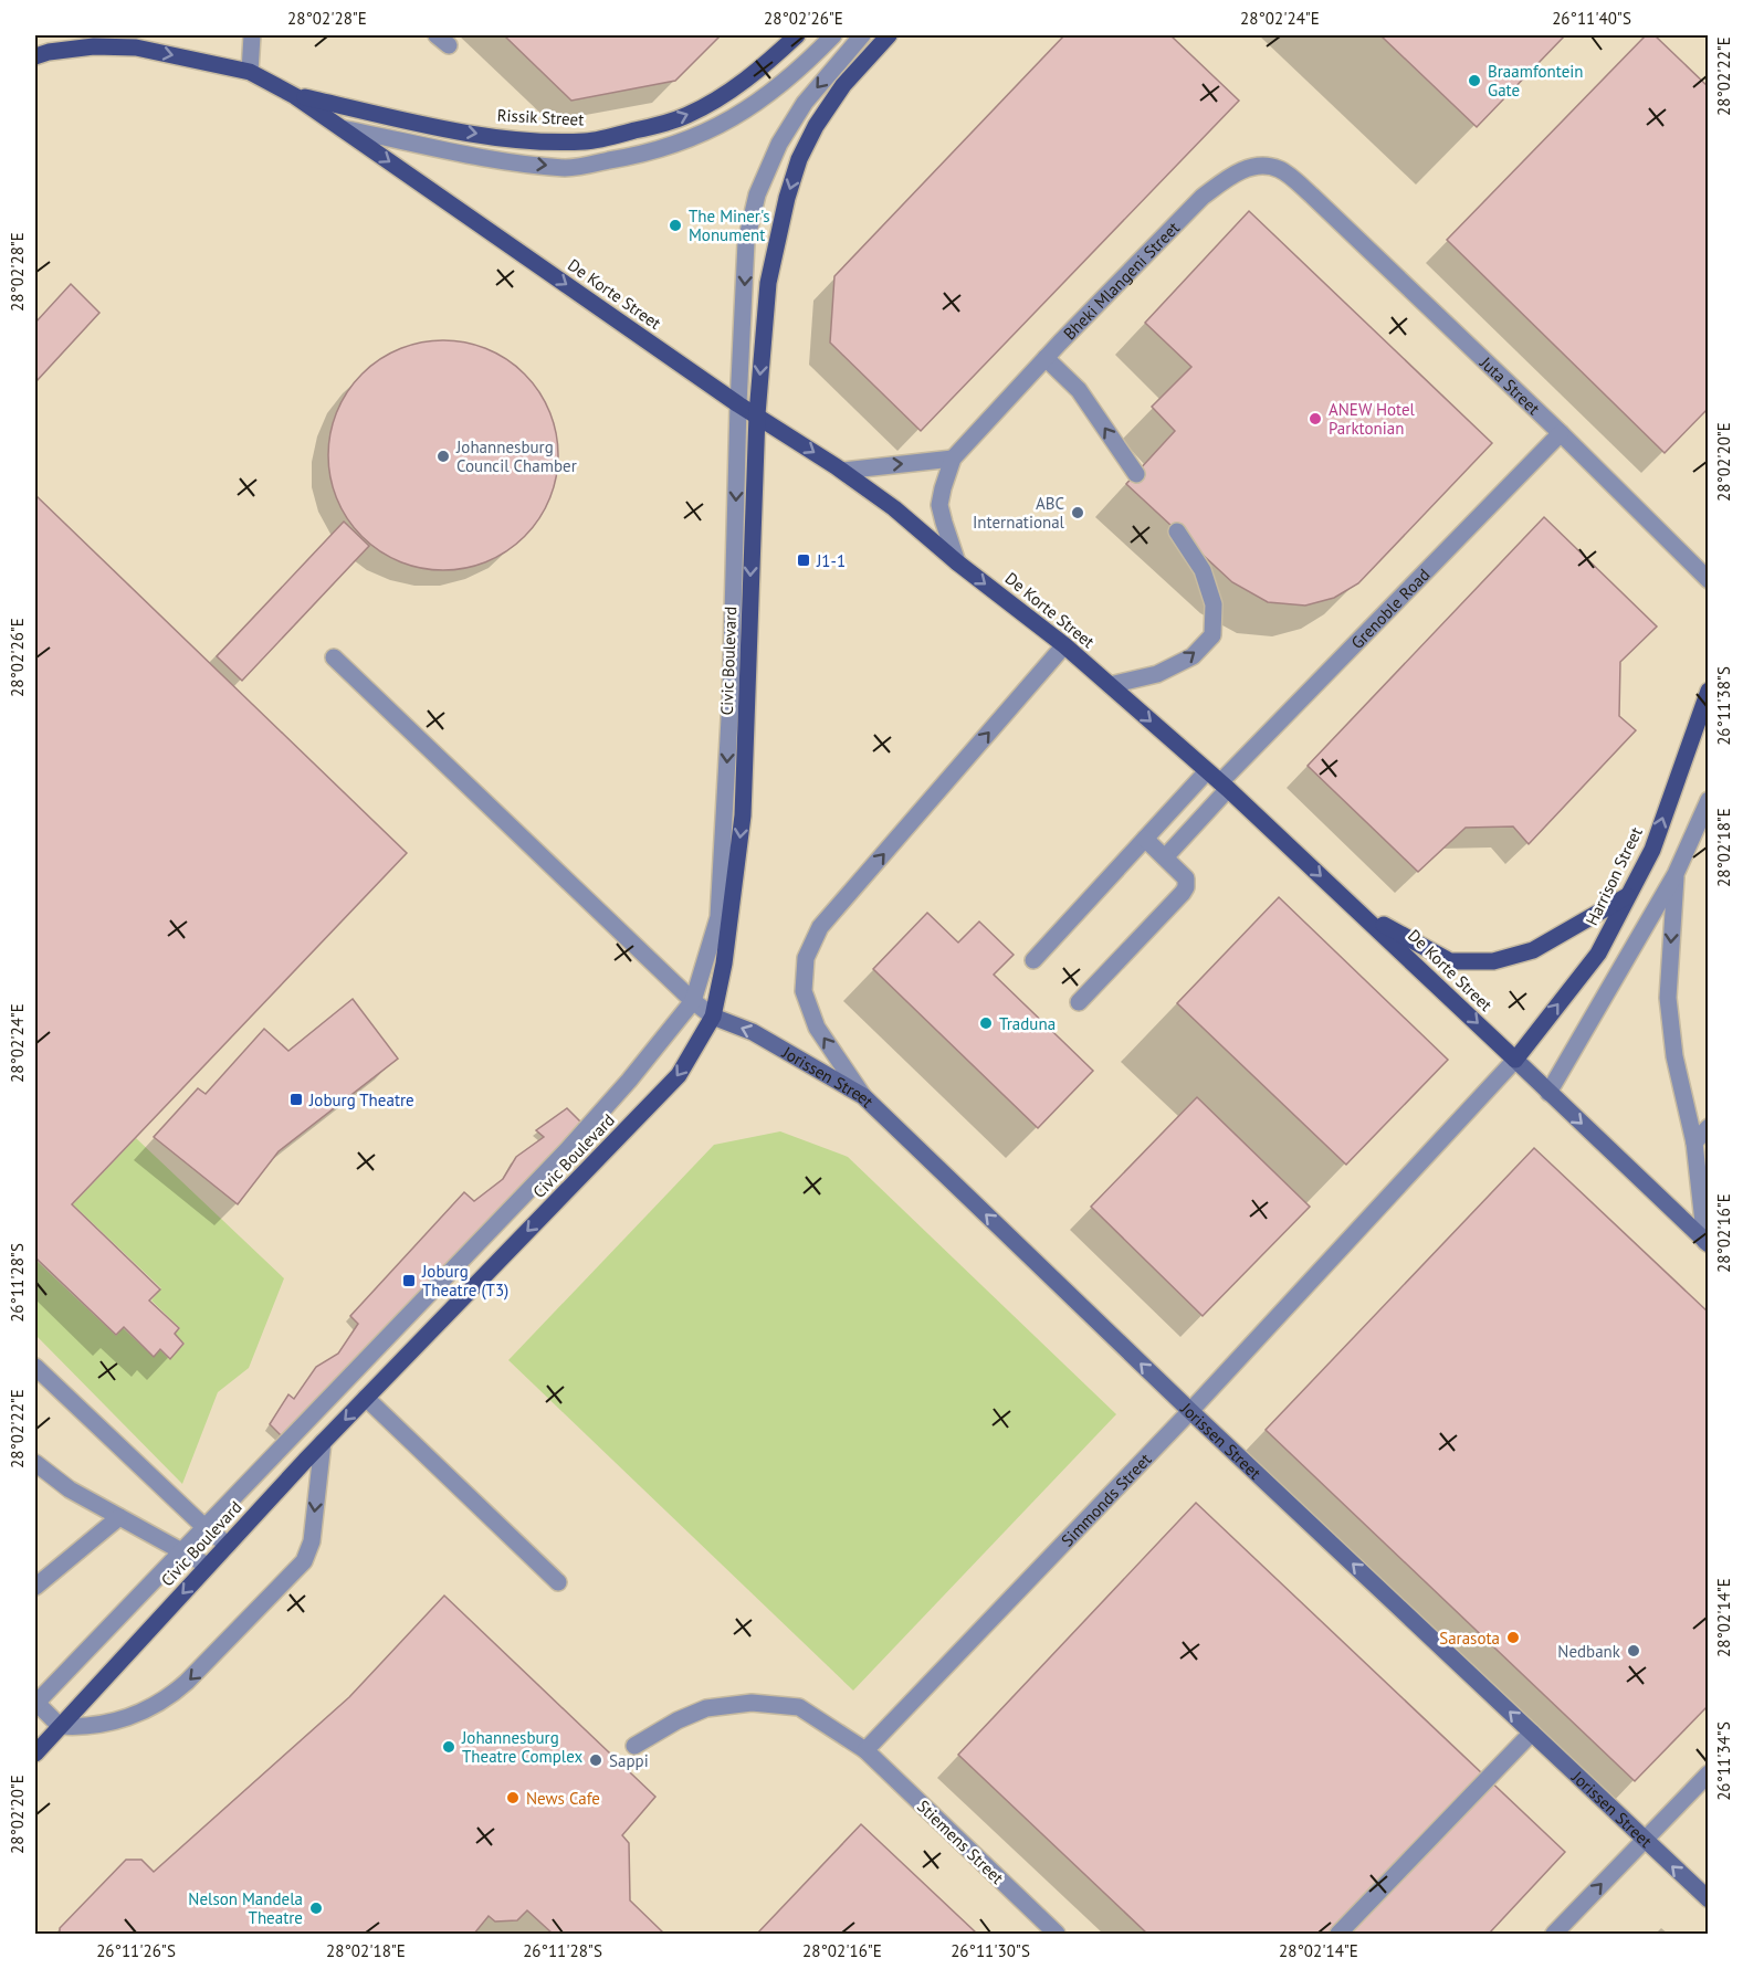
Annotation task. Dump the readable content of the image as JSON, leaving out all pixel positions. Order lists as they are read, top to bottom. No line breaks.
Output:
{"streets":{"main road":["Rissik Street","De Korte Street","Civic Boulevard","Harrison Street","Jorissen Street"],"street":["Bheki Mlangeni Street","Juta Street","Grenoble Road","Simmonds Street","Stiemens Street"]},"crossings":[["Rissik Street","De Korte Street"],["Bheki Mlangeni Street","De Korte Street"],["Bheki Mlangeni Street","Juta Street"],["De Korte Street","Grenoble Road"],["De Korte Street","Civic Boulevard"],["De Korte Street","Harrison Street"],["De Korte Street","Simmonds Street"],["Juta Street","Grenoble Road"],["Civic Boulevard","Jorissen Street"],["Harrison Street","Simmonds Street"],["Jorissen Street","Simmonds Street"],["Simmonds Street","Stiemens Street"]],"one_way":["Rissik Street","De Korte Street","Civic Boulevard","Harrison Street","Jorissen Street"],"places":{"other":["Braamfontein Gate","The Miner's Monument","ANEW Hotel Parktonian","Johannesburg Council Chamber","ABC International","Traduna","Sarasota","Nedbank","Johannesburg Theatre Complex","Sappi","News Cafe","Nelson Mandela Theatre"],"transit":["J1-1","Joburg Theatre","Joburg Theatre (T3)"]},"coordinates":["28°02'28\"E","28°02'26\"E","28°02'24\"E","26°11'40\"S","28°02'22\"E","28°02'20\"E","26°11'38\"S","28°02'18\"E","28°02'16\"E","26°11'28\"S","28°02'14\"E","26°11'34\"S","26°11'26\"S","26°11'30\"S"]}
